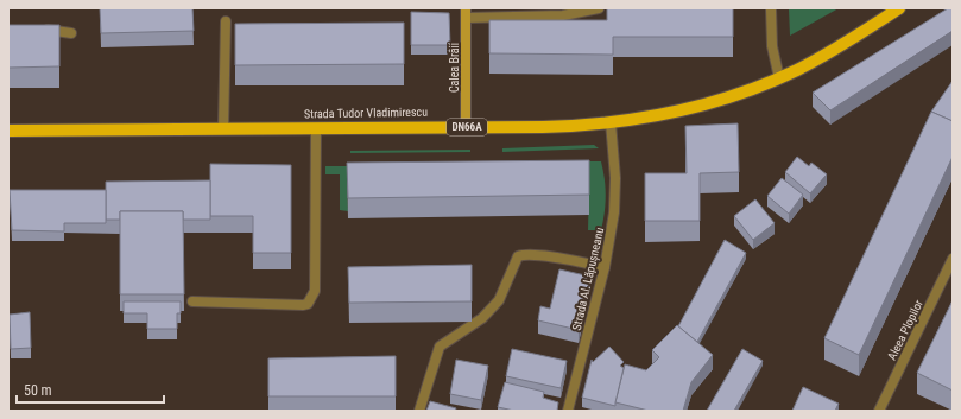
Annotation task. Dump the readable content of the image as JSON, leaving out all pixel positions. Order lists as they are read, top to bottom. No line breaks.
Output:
{"streets":{"main road":["Calea Brăii","Strada Tudor Vladimirescu","DN66A"],"street":["Strada Al. Lăpușneanu","Aleea Plopilor"]},"crossings":[["Calea Brăii","Strada Tudor Vladimirescu"],["Strada Tudor Vladimirescu","Strada Al. Lăpușneanu"]],"scale_bar":"50 m"}
